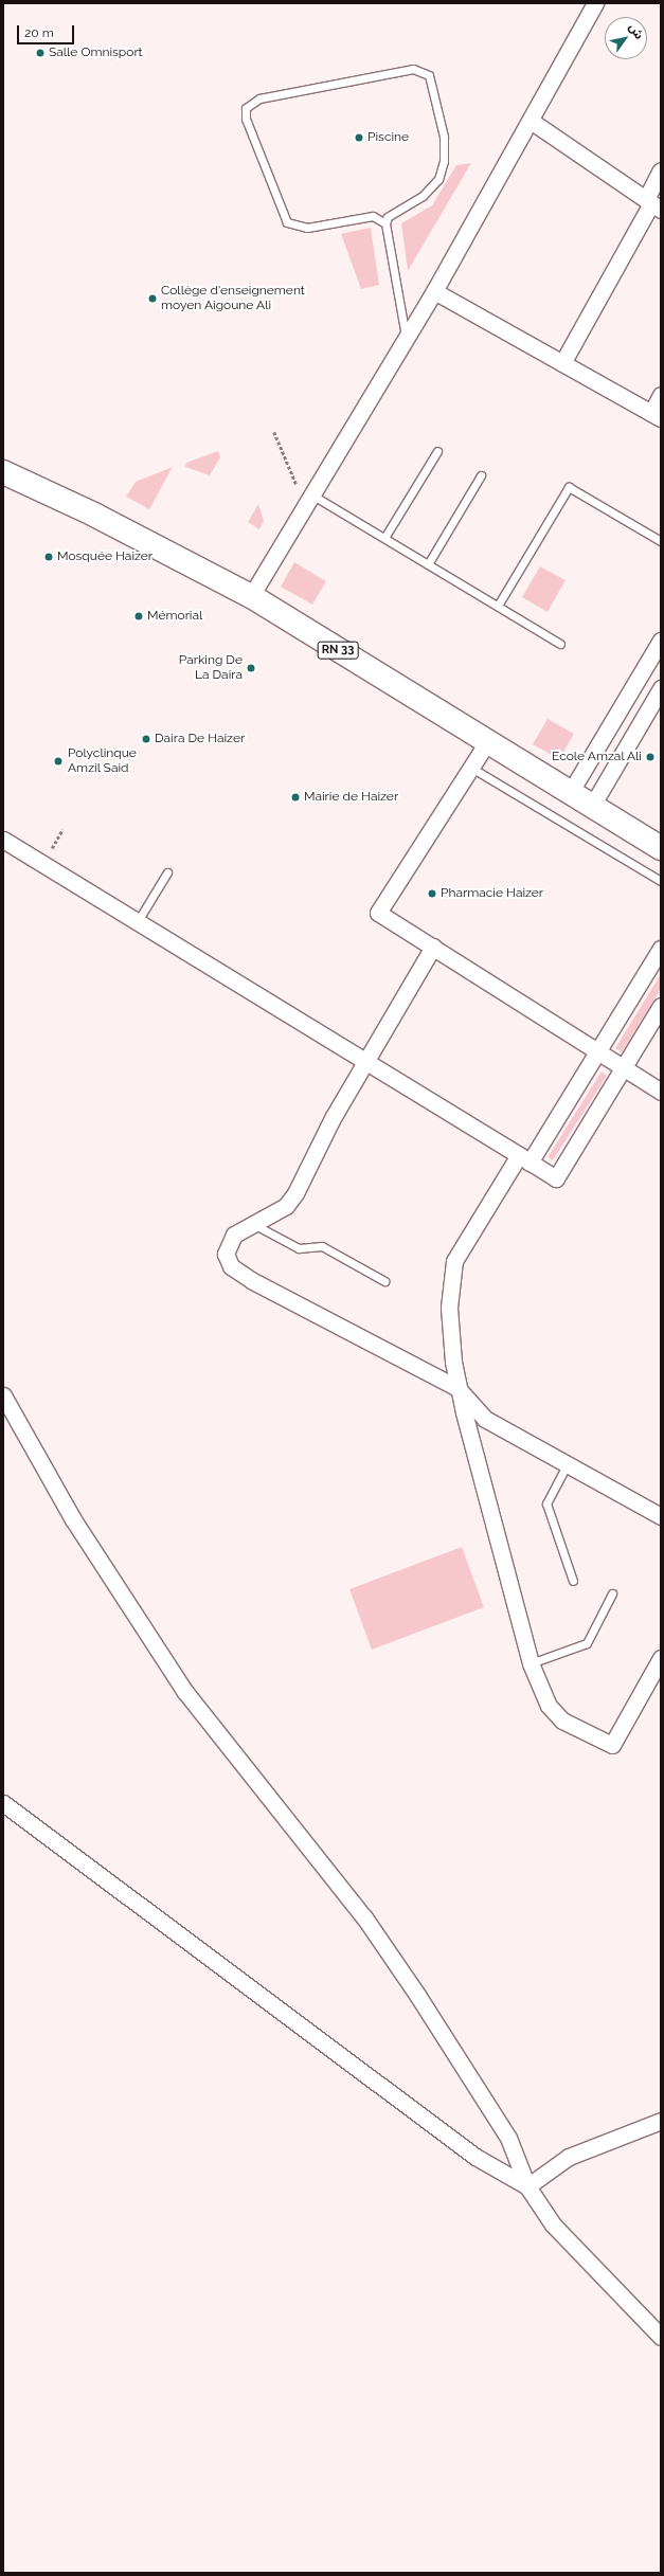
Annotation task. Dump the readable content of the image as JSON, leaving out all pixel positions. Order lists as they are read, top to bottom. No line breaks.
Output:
{"streets":{"main road":["RN 33"]},"places":["Salle Omnisport","Piscine","Collège d'enseignement moyen Aigoune Ali","Mosquée Haizer","Mémorial","Parking De La Daira","Daira De Haizer","Ecole Amzal Ali","Polyclinque Amzil Said","Mairie de Haizer","Pharmacie Haizer"],"scale_bar":"20 m","north":"top right"}
